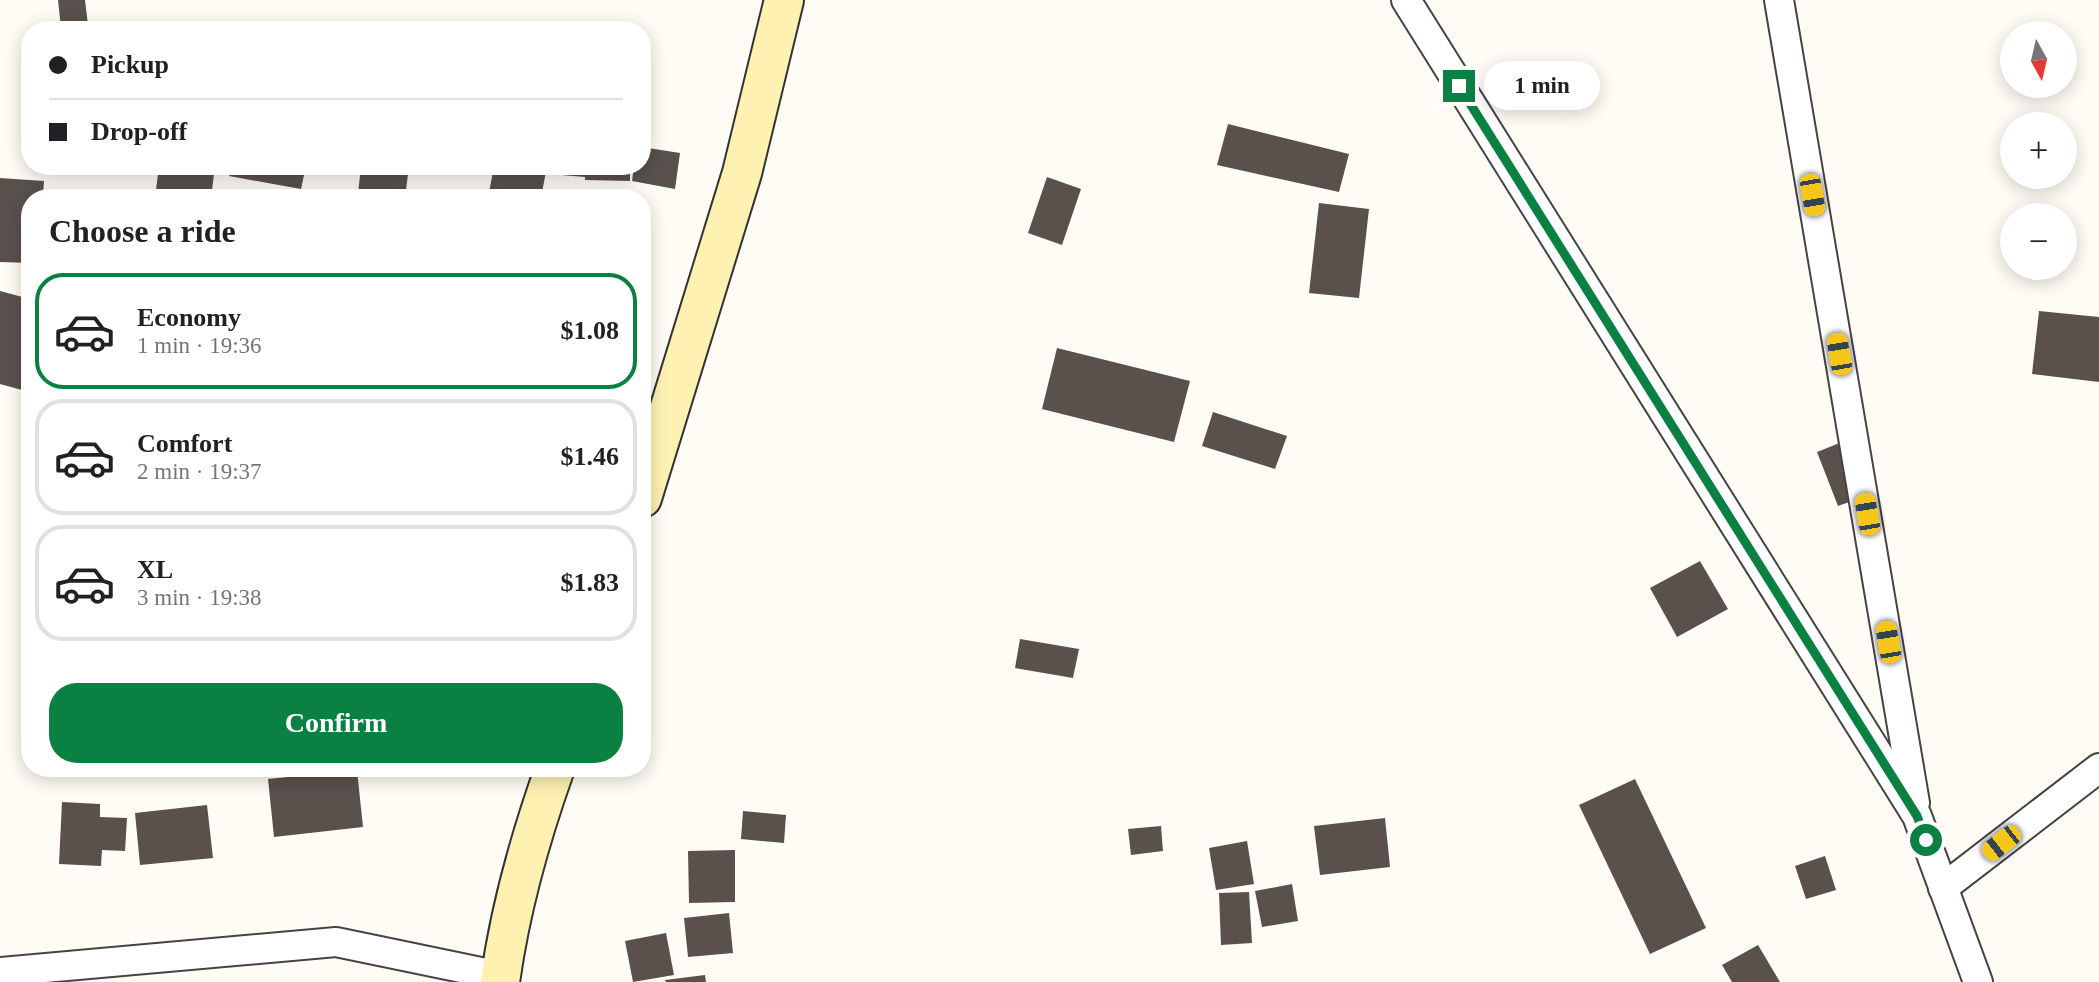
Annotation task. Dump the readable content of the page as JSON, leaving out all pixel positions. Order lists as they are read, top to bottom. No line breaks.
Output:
{"north":"bottom","page":{"map_buttons":["+","−"],"banner":["Pickup","Drop-off"],"bubble":"1 min","heading":"Choose a ride","list":[{"name":"Economy","note":"1 min · 19:36","value":"$1.08"},{"name":"Comfort","note":"2 min · 19:37","value":"$1.46"},{"name":"XL","note":"3 min · 19:38","value":"$1.83"}],"buttons":"Confirm"}}
